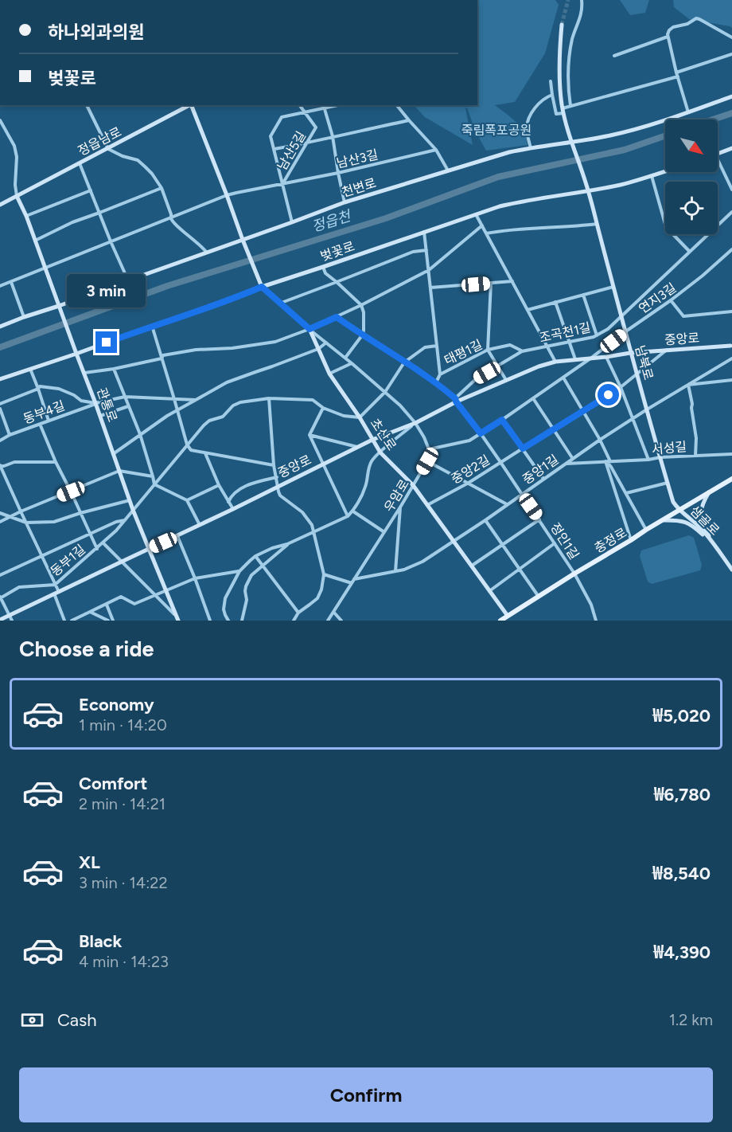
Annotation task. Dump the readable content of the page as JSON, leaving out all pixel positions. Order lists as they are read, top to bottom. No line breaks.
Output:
{"streets":{"main road":["충정로"],"street":["정읍남로","남산5길","남산3길","천변로","벚꽃로","연지3길","조곡천1길","중앙로","태평1길","남북로","관통로","동부4길","초산로","서성길","중앙2길","중앙1길","우암로","샘골로","정인1길","동부1길"]},"crossings":[["정읍남로","관통로"],["남산5길","남산3길"],["남산3길","관통로"],["천변로","남북로"],["천변로","관통로"],["벚꽃로","남북로"],["벚꽃로","관통로"],["벚꽃로","초산로"],["연지3길","중앙로"],["연지3길","남북로"],["연지3길","우암로"],["연지3길","정인1길"],["조곡천1길","중앙로"],["조곡천1길","태평1길"],["조곡천1길","남북로"],["조곡천1길","정인1길"],["중앙로","남북로"],["중앙로","관통로"],["중앙로","초산로"],["중앙로","중앙2길"],["중앙로","정인1길"],["남북로","서성길"],["남북로","중앙2길"],["남북로","중앙1길"],["남북로","샘골로"],["남북로","충정로"],["관통로","동부4길"],["관통로","동부1길"],["초산로","중앙2길"],["초산로","중앙1길"],["초산로","우암로"],["초산로","충정로"],["초산로","동부1길"],["서성길","중앙1길"],["중앙2길","정인1길"],["중앙1길","우암로"],["중앙1길","정인1길"],["샘골로","충정로"],["충정로","정인1길"]],"water":["정읍천"],"parks":["죽림폭포공원"],"north":"bottom right","page":{"banner":["하나외과의원","벚꽃로"],"bubble":"3 min","heading":"Choose a ride","list":[{"name":"Economy","note":"1 min · 14:20","value":"₩5,020"},{"name":"Comfort","note":"2 min · 14:21","value":"₩6,780"},{"name":"XL","note":"3 min · 14:22","value":"₩8,540"},{"name":"Black","note":"4 min · 14:23","value":"₩4,390"}],"pay":["Cash","1.2 km"],"buttons":"Confirm"}}
